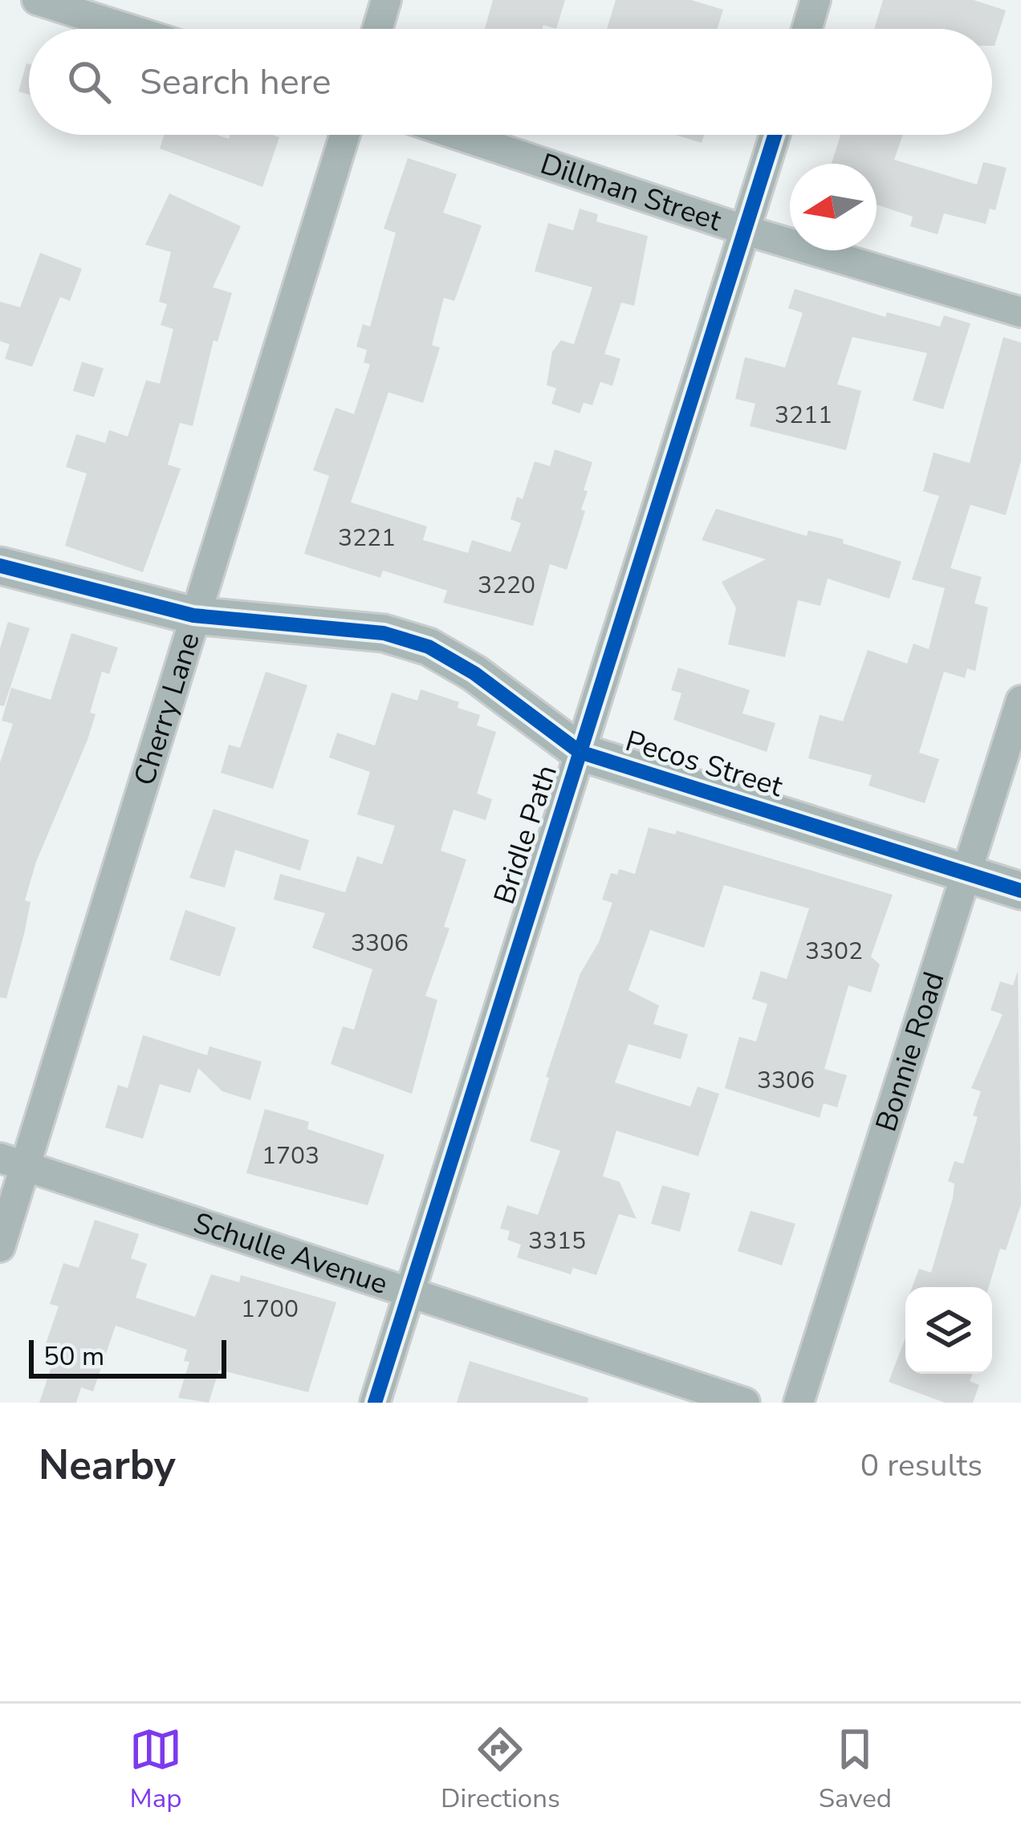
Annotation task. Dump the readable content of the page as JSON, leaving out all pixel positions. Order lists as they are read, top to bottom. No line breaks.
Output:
{"streets":{"street":["Dillman Street","Cherry Lane","Pecos Street","Bridle Path","Bonnie Road","Schulle Avenue"]},"crossings":[["Dillman Street","Bridle Path"],["Cherry Lane","Pecos Street"],["Cherry Lane","Schulle Avenue"],["Pecos Street","Bridle Path"],["Pecos Street","Bonnie Road"],["Bridle Path","Schulle Avenue"]],"house_numbers":["3211","3221","3220","3306","3302","3306","1703","3315","1700"],"scale_bar":"50 m","north":"left","page":{"search":"Search here","scale":"50 m","heading":["Nearby","0 results"],"nav":["Map","Directions","Saved"]}}
